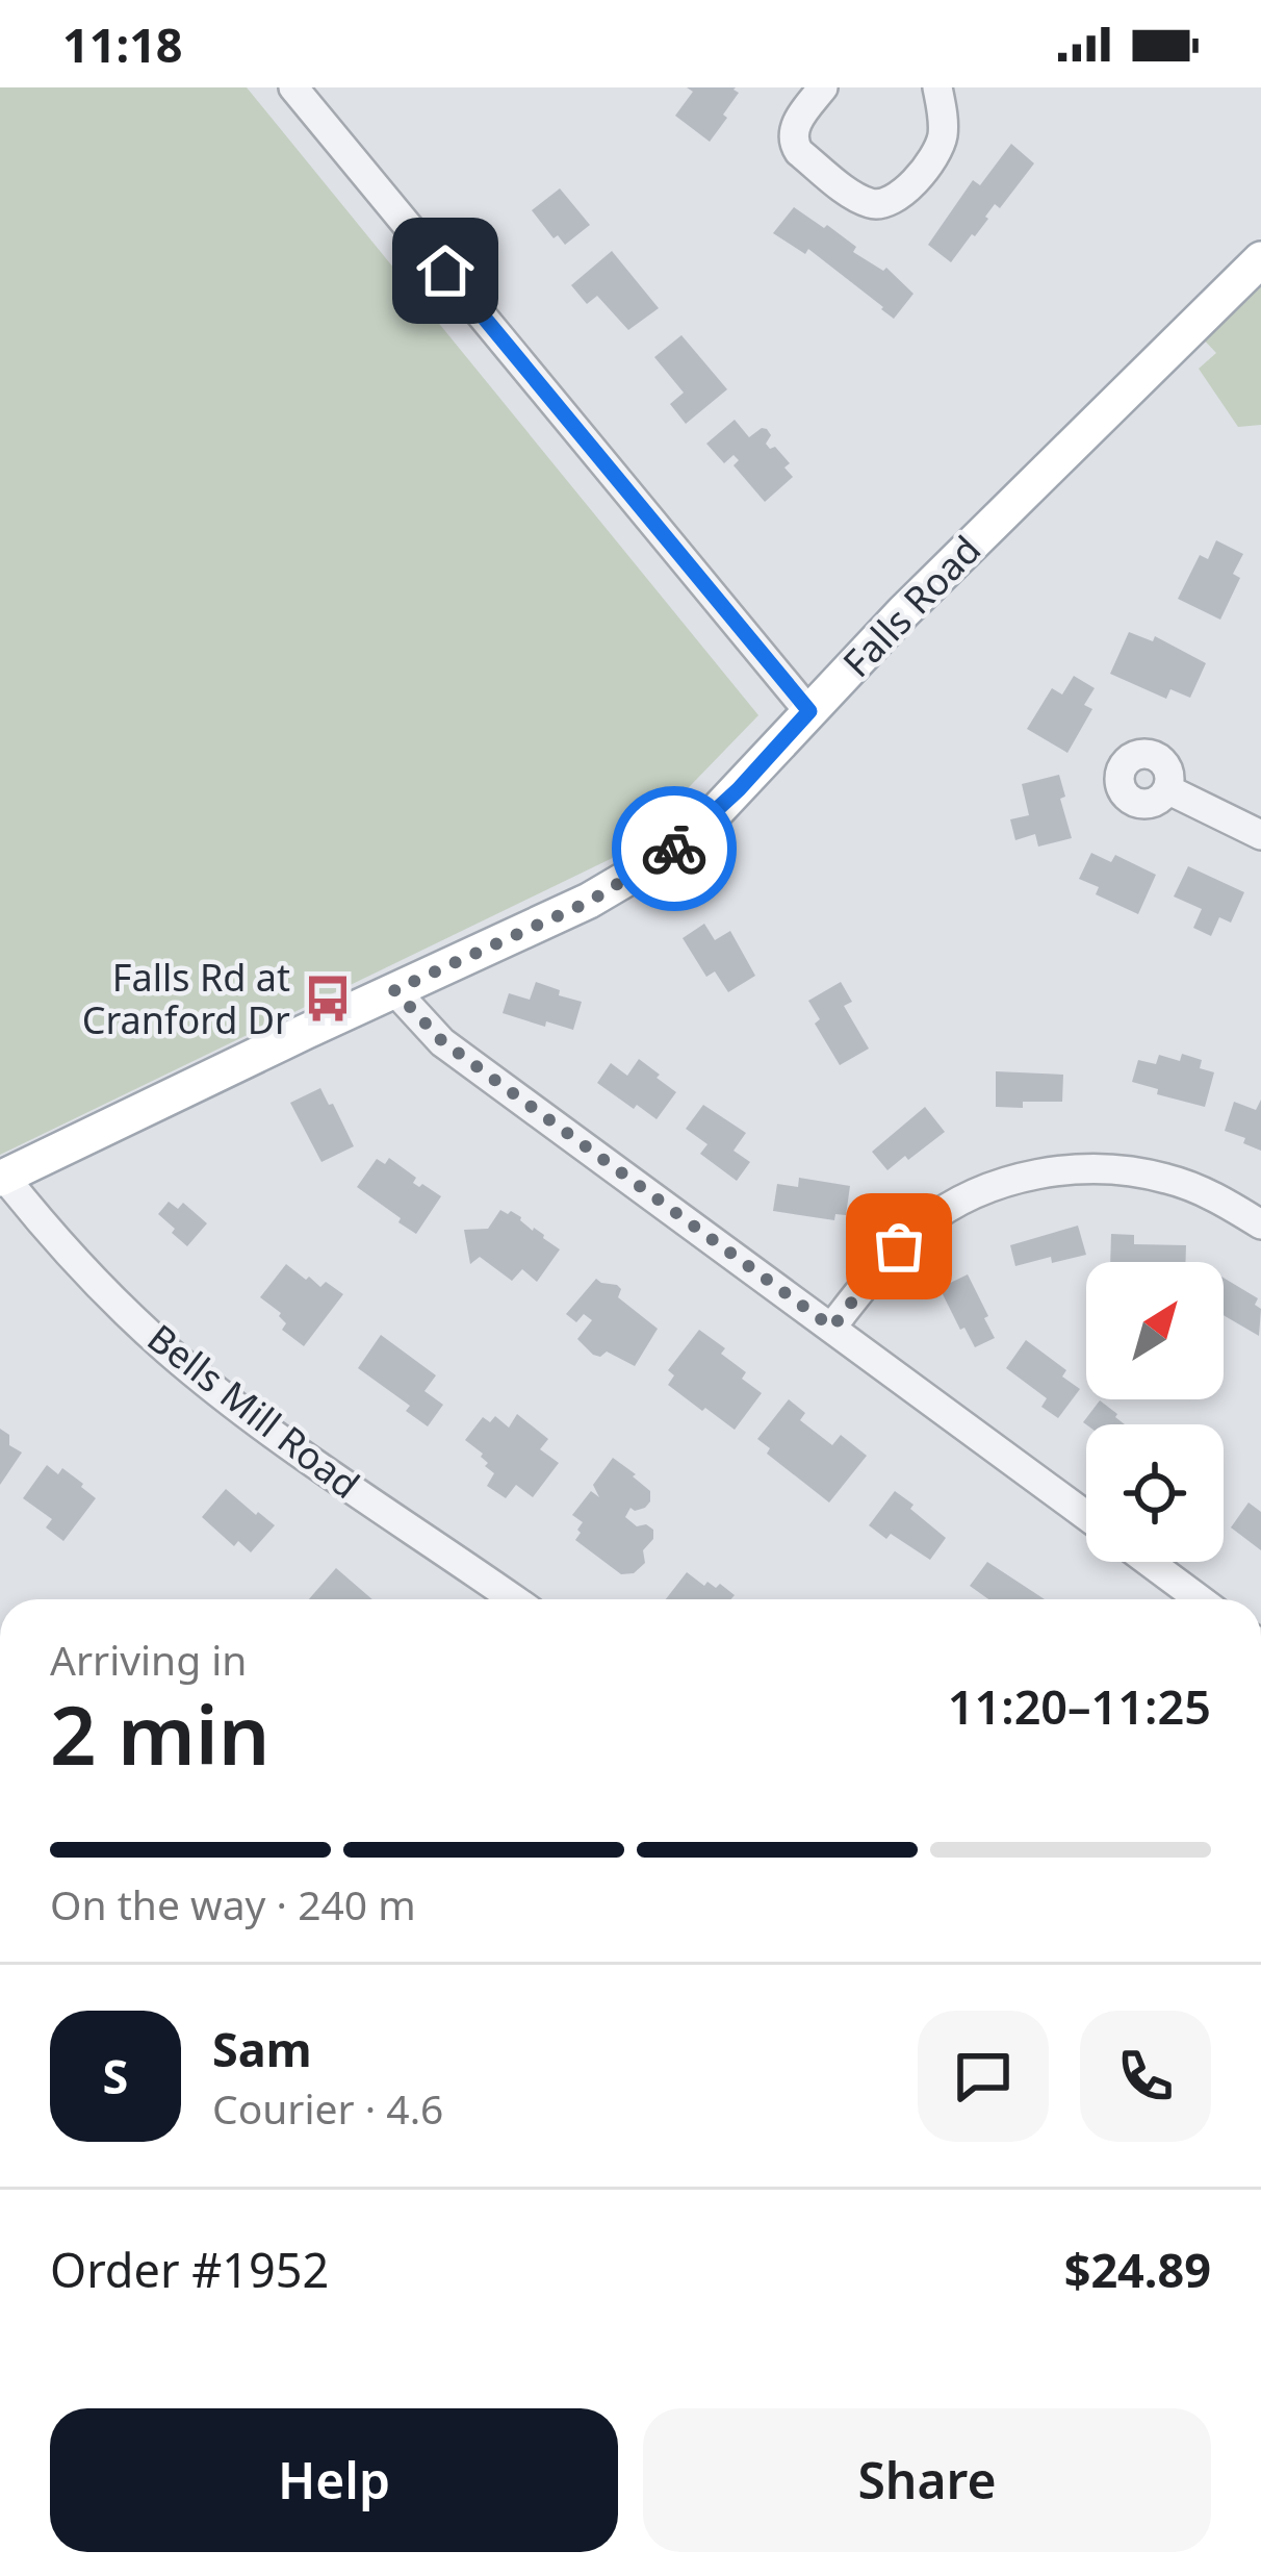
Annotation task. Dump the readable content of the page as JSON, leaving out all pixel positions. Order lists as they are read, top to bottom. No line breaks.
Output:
{"streets":{"main road":["Falls Road"],"street":["Bells Mill Road"]},"crossings":[["Falls Road","Bells Mill Road"]],"places":{"bus stop":["Falls Rd at Cranford Dr"]},"north":"top right","page":{"status":"11:18","heading":["2 min","Arriving in","11:20–11:25"],"panel":["Sam","Courier · 4.6","Order #1952","$24.89"],"bar":"On the way · 240 m","round":"S","buttons":["Help","Share"]}}
